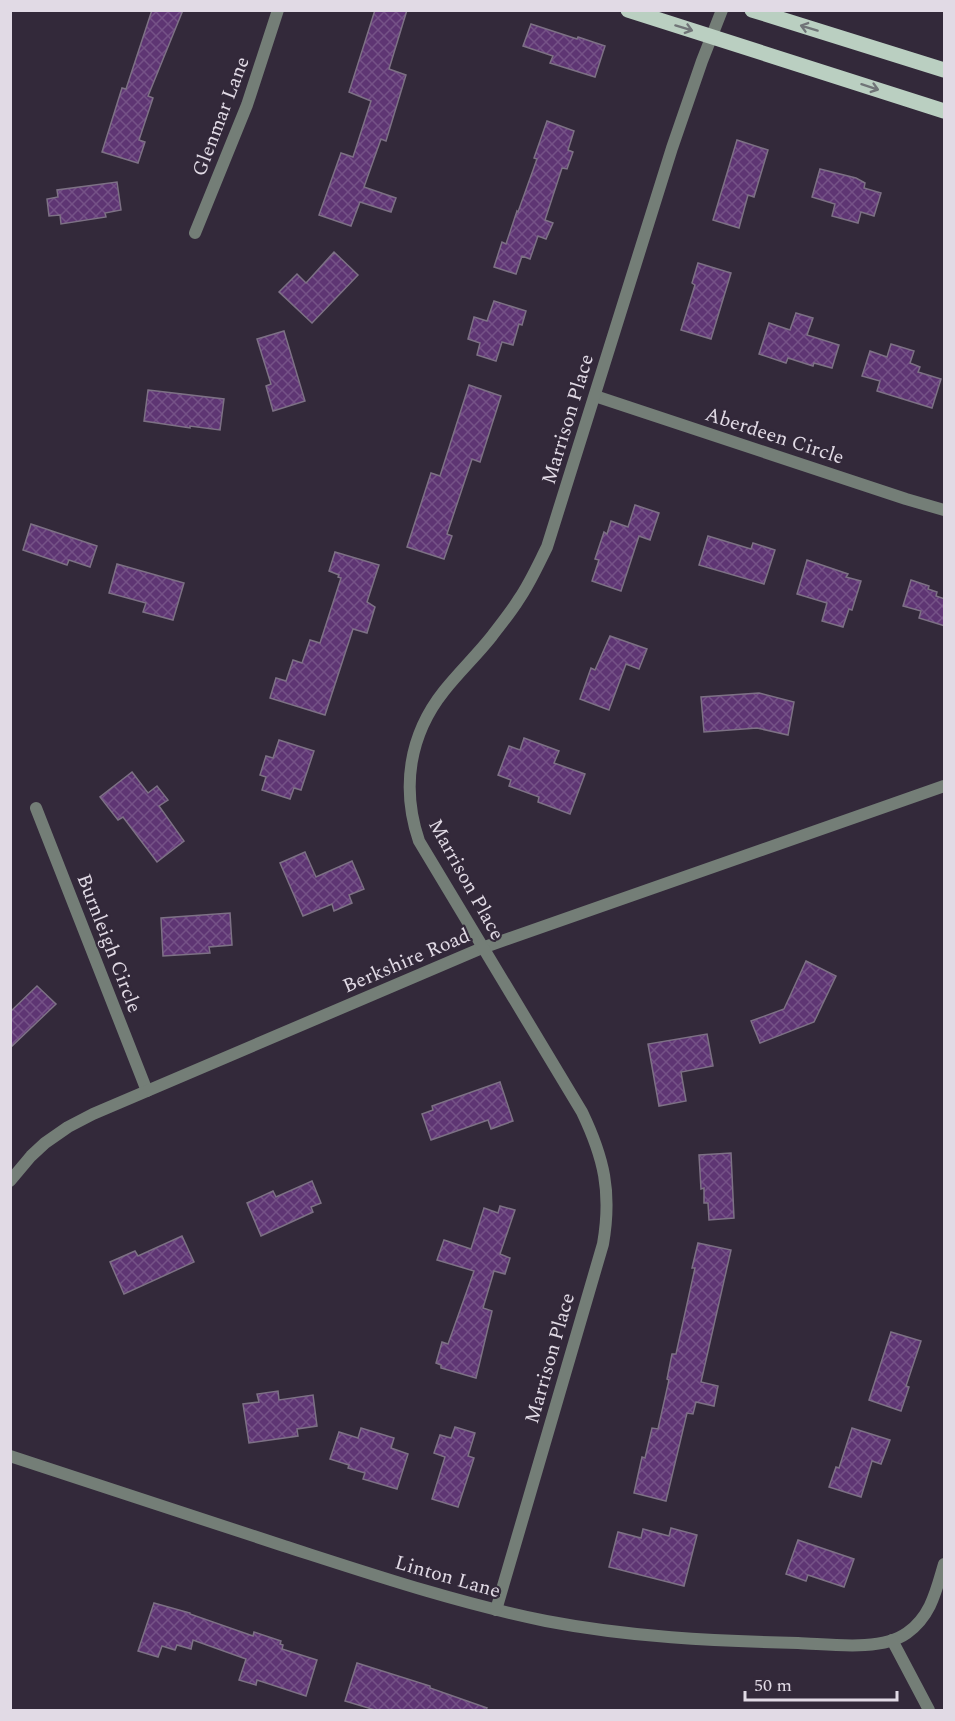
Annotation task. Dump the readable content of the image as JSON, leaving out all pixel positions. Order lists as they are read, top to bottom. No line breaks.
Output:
{"streets":{"street":["Glenmar Lane","Marrison Place","Aberdeen Circle","Burnleigh Circle","Berkshire Road","Linton Lane"]},"crossings":[["Marrison Place","Aberdeen Circle"],["Marrison Place","Berkshire Road"],["Marrison Place","Linton Lane"],["Burnleigh Circle","Berkshire Road"]],"scale_bar":"50 m"}
